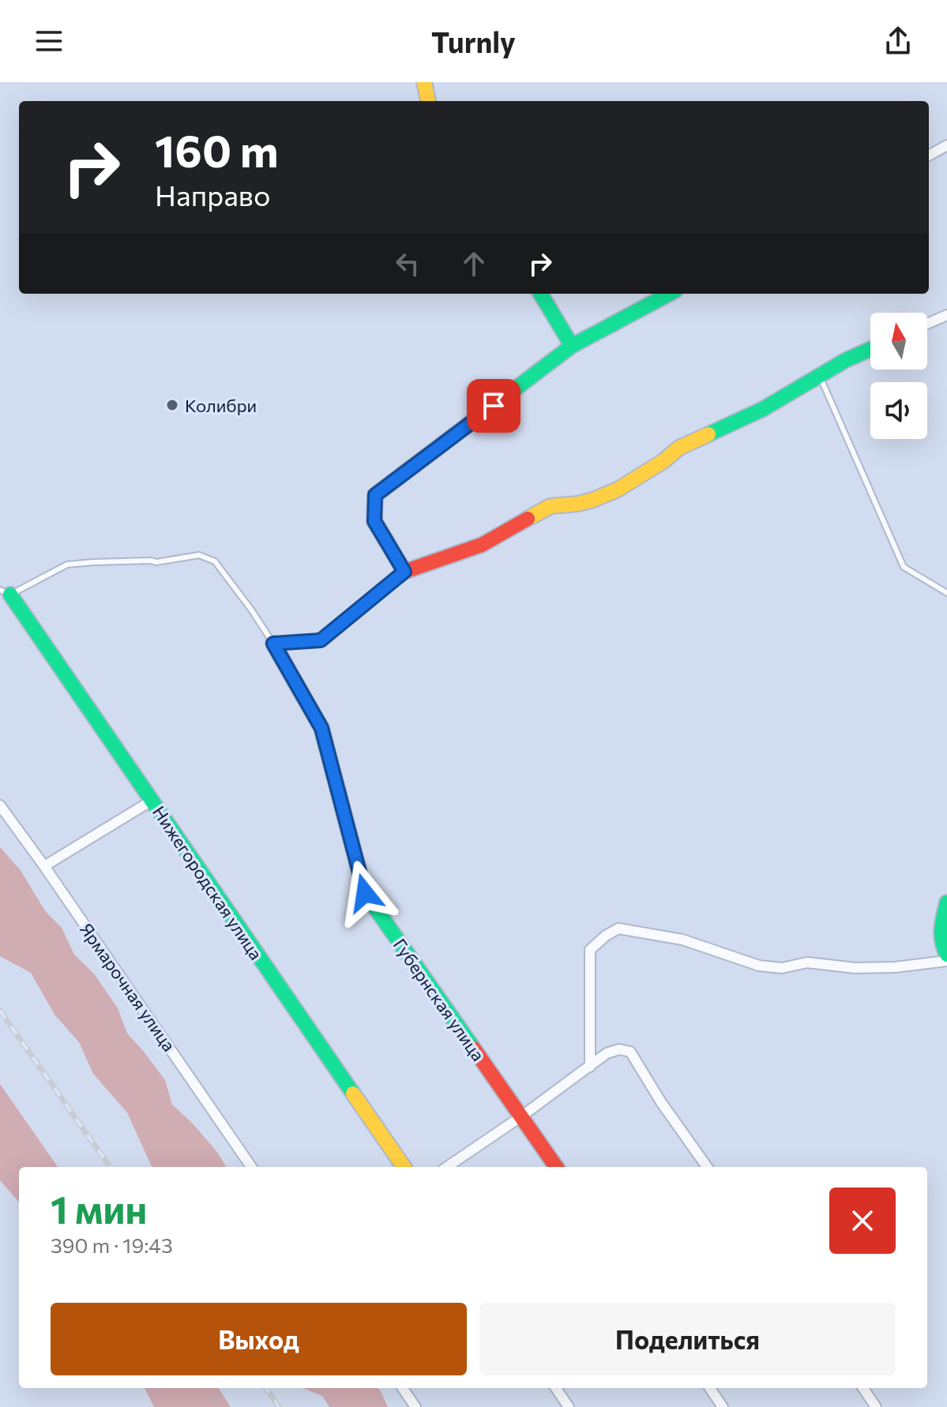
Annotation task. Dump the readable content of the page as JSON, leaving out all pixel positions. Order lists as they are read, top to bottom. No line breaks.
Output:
{"streets":{"street":["Нижегородская улица","Ярмарочная улица","Губернская улица"]},"places":["Колибри"],"north":"top","page":{"header":"Turnly","turn":["160 m","Направо"],"heading":["1 мин","390 m · 19:43"],"buttons":["Выход","Поделиться"]}}
